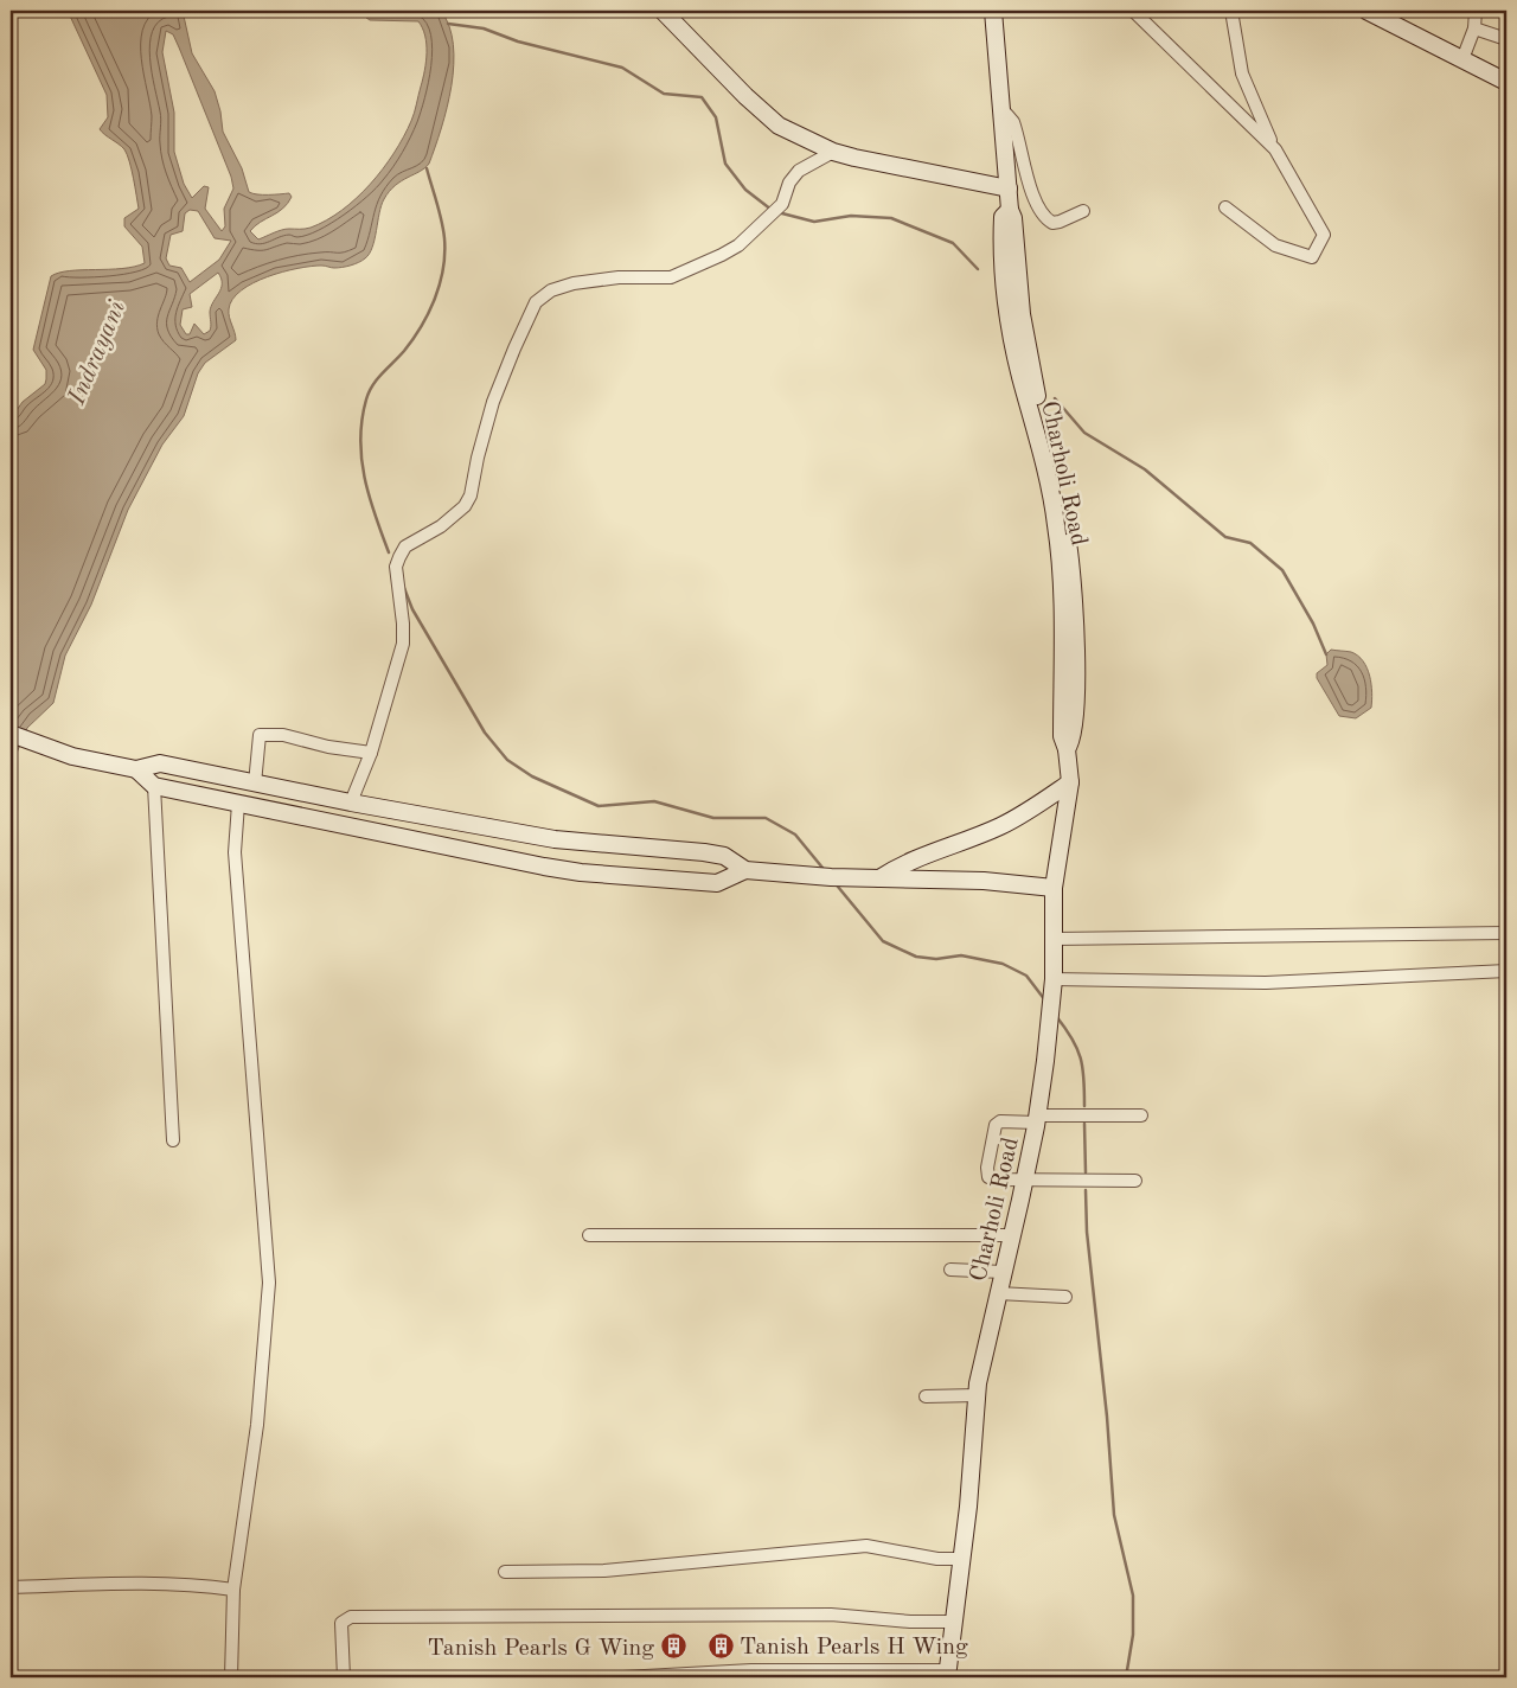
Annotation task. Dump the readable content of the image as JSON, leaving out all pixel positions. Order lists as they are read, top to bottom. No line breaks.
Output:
{"streets":{"street":["Charholi Road"]},"water":["Indrayani"],"places":{"building":["Tanish Pearls H Wing","Tanish Pearls G Wing"]}}
